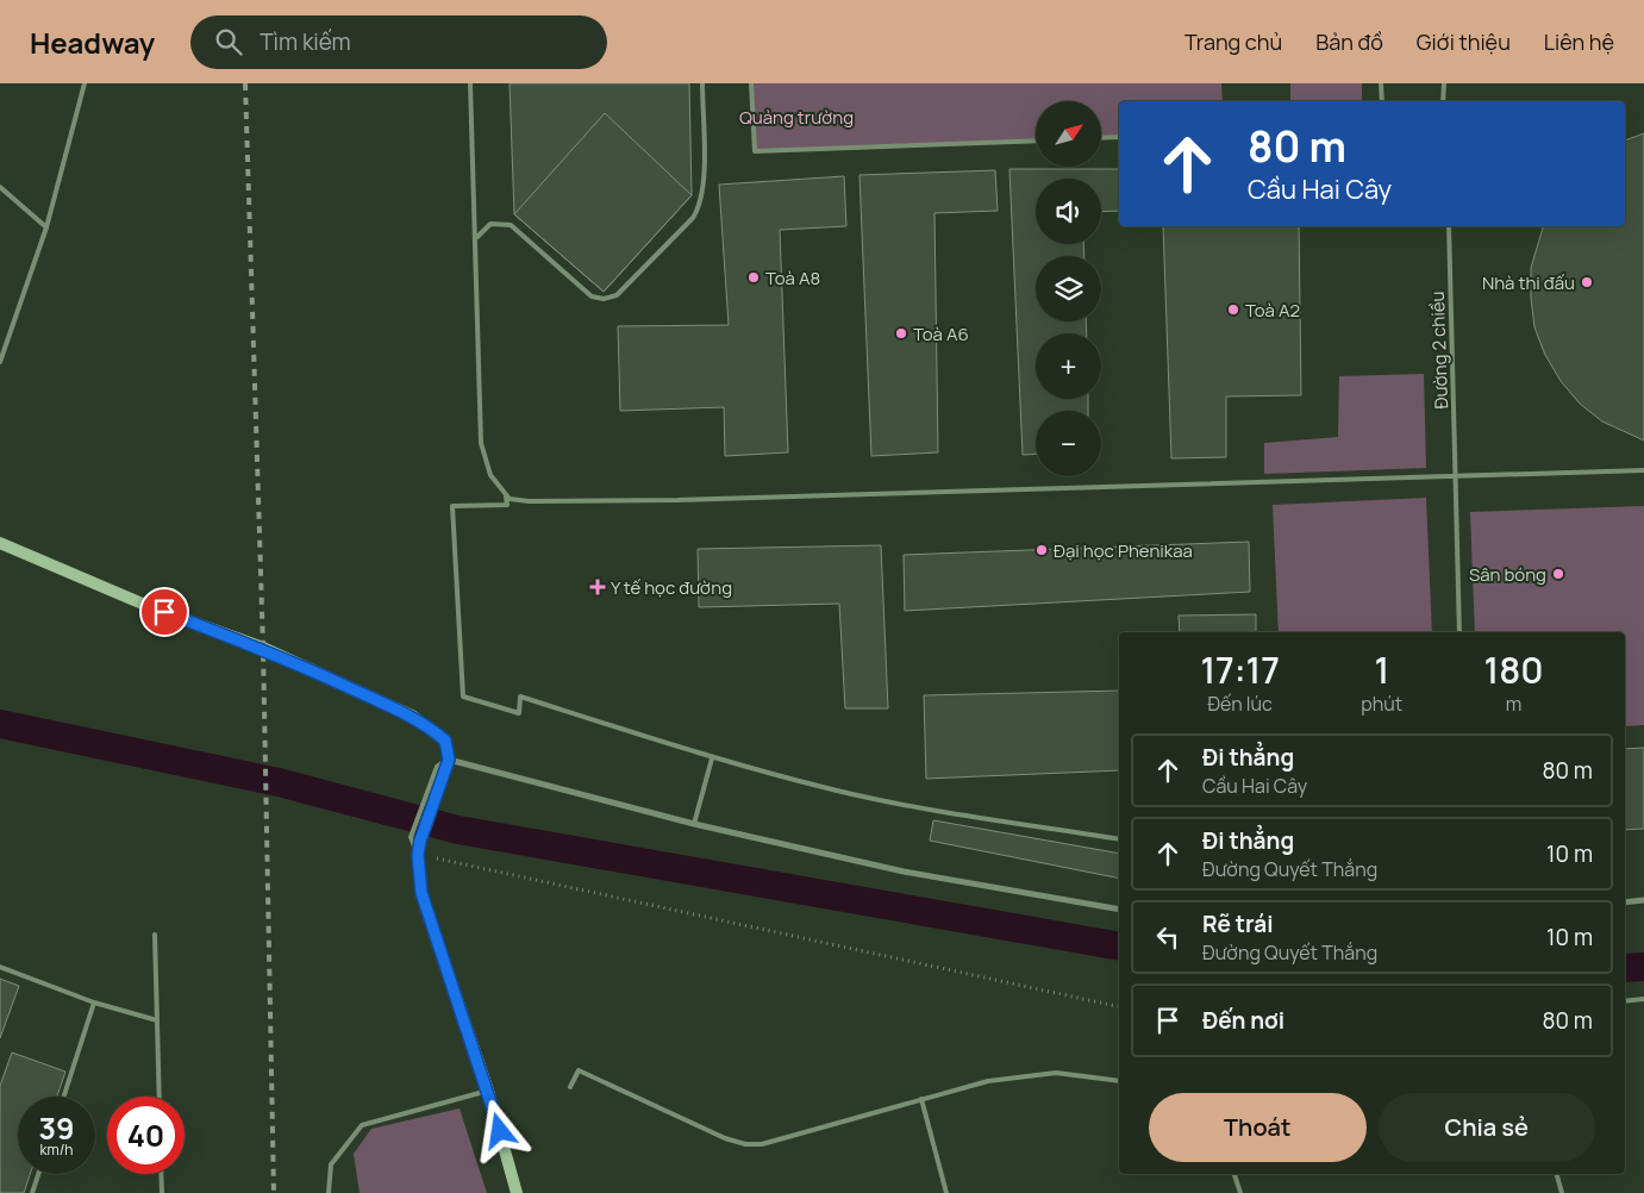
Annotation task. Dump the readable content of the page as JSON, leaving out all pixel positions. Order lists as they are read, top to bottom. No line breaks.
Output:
{"streets":{"lane":["Đường 2 chiều"]},"parks":["Quảng trường"],"places":{"other":["Toà A8","Nhà thi đấu","Toà A2","Toà A6","Đại học Phenikaa","Sân bóng"],"health":["Y tế học đường"]},"north":"top right","page":{"header":"Headway","search":"Tìm kiếm","nav":["Trang chủ","Bản đồ","Giới thiệu","Liên hệ"],"map_buttons":["+","−"],"turn":["80 m","Cầu Hai Cây"],"eta":["17:17","Đến lúc","1","phút","180","m"],"list":[{"name":"Đi thẳng","note":"Cầu Hai Cây","value":"80 m"},{"name":"Đi thẳng","note":"Đường Quyết Thắng","value":"10 m"},{"name":"Rẽ trái","note":"Đường Quyết Thắng","value":"10 m"},{"name":"Đến nơi","value":"80 m"}],"buttons":["Thoát","Chia sẻ"],"speed":"39 km/h","limit":"40"}}
